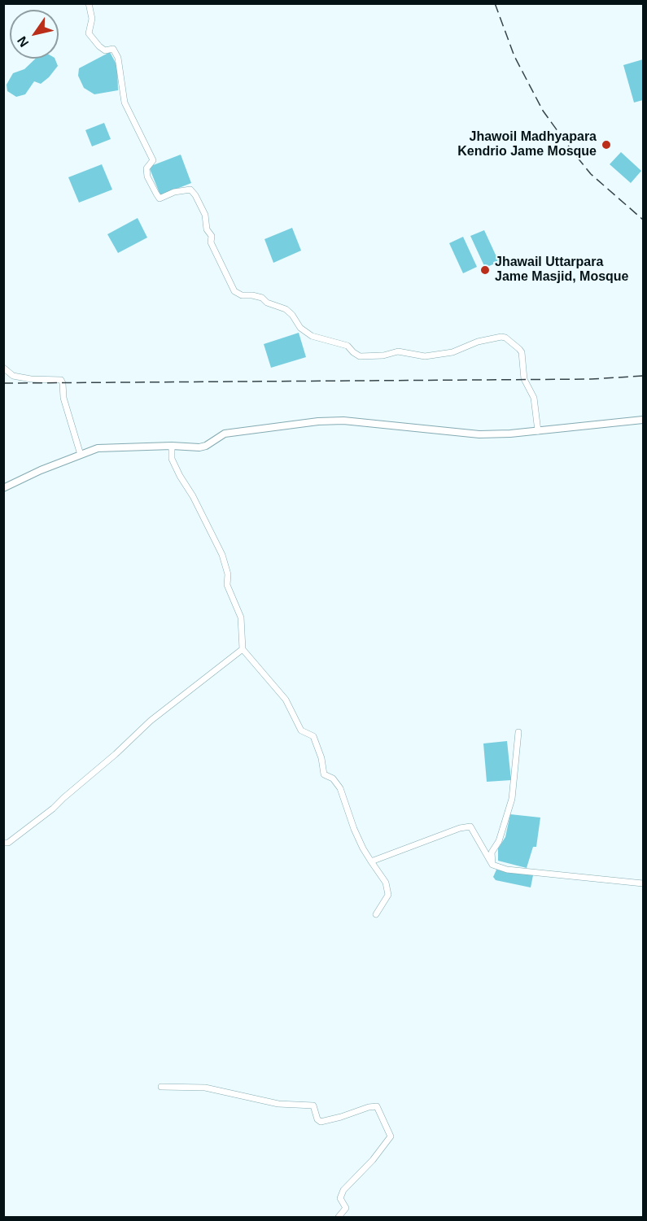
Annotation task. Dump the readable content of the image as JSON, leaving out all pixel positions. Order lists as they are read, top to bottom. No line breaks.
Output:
{"places":["Jhawoil Madhyapara Kendrio Jame Mosque","Jhawail Uttarpara Jame Masjid, Mosque"],"north":"bottom left"}
